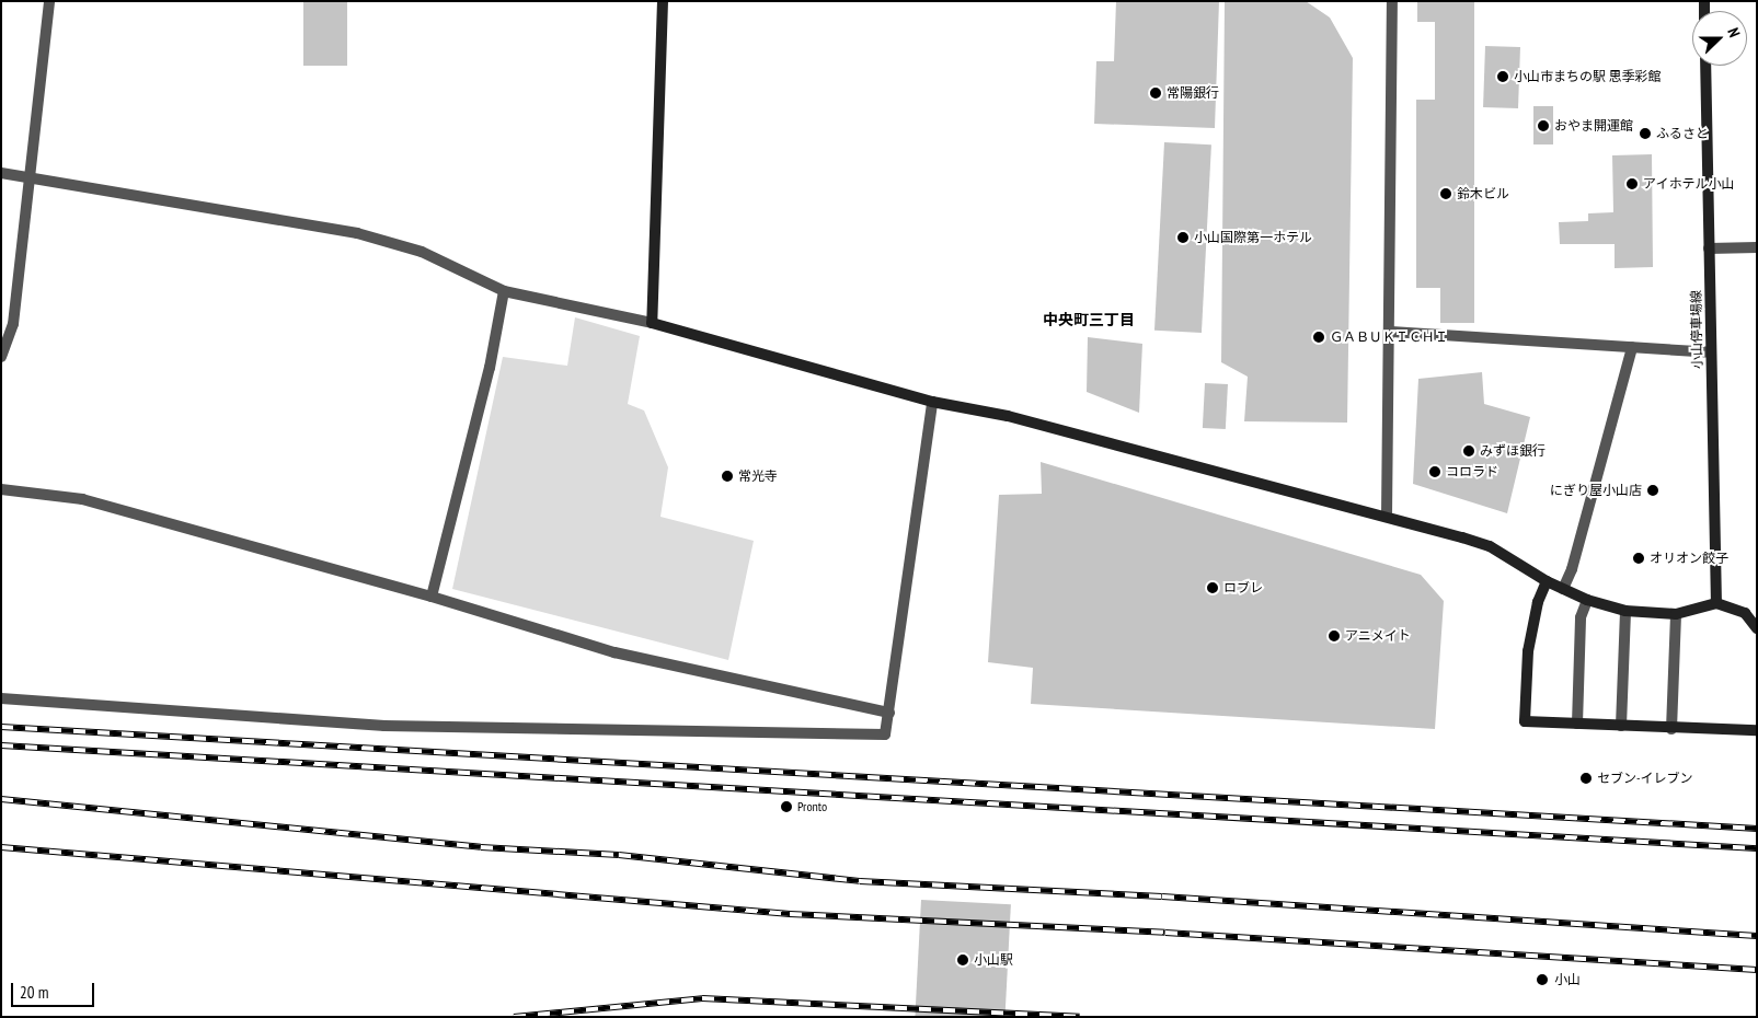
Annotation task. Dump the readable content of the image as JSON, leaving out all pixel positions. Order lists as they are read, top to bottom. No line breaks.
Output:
{"streets":{"street":["小山停車場線"]},"districts":["中央町三丁目"],"places":["小山市まちの駅 思季彩館","常陽銀行","おやま開運館","ふるさと","アイホテル小山","鈴木ビル","小山国際第一ホテル","ＧＡＢＵＫＩＣＨＩ","みずほ銀行","コロラド","常光寺","にぎり屋小山店","オリオン餃子","ロブレ","アニメイト","セブン-イレブン","Pronto","小山駅","小山"],"scale_bar":"20 m","north":"right"}
